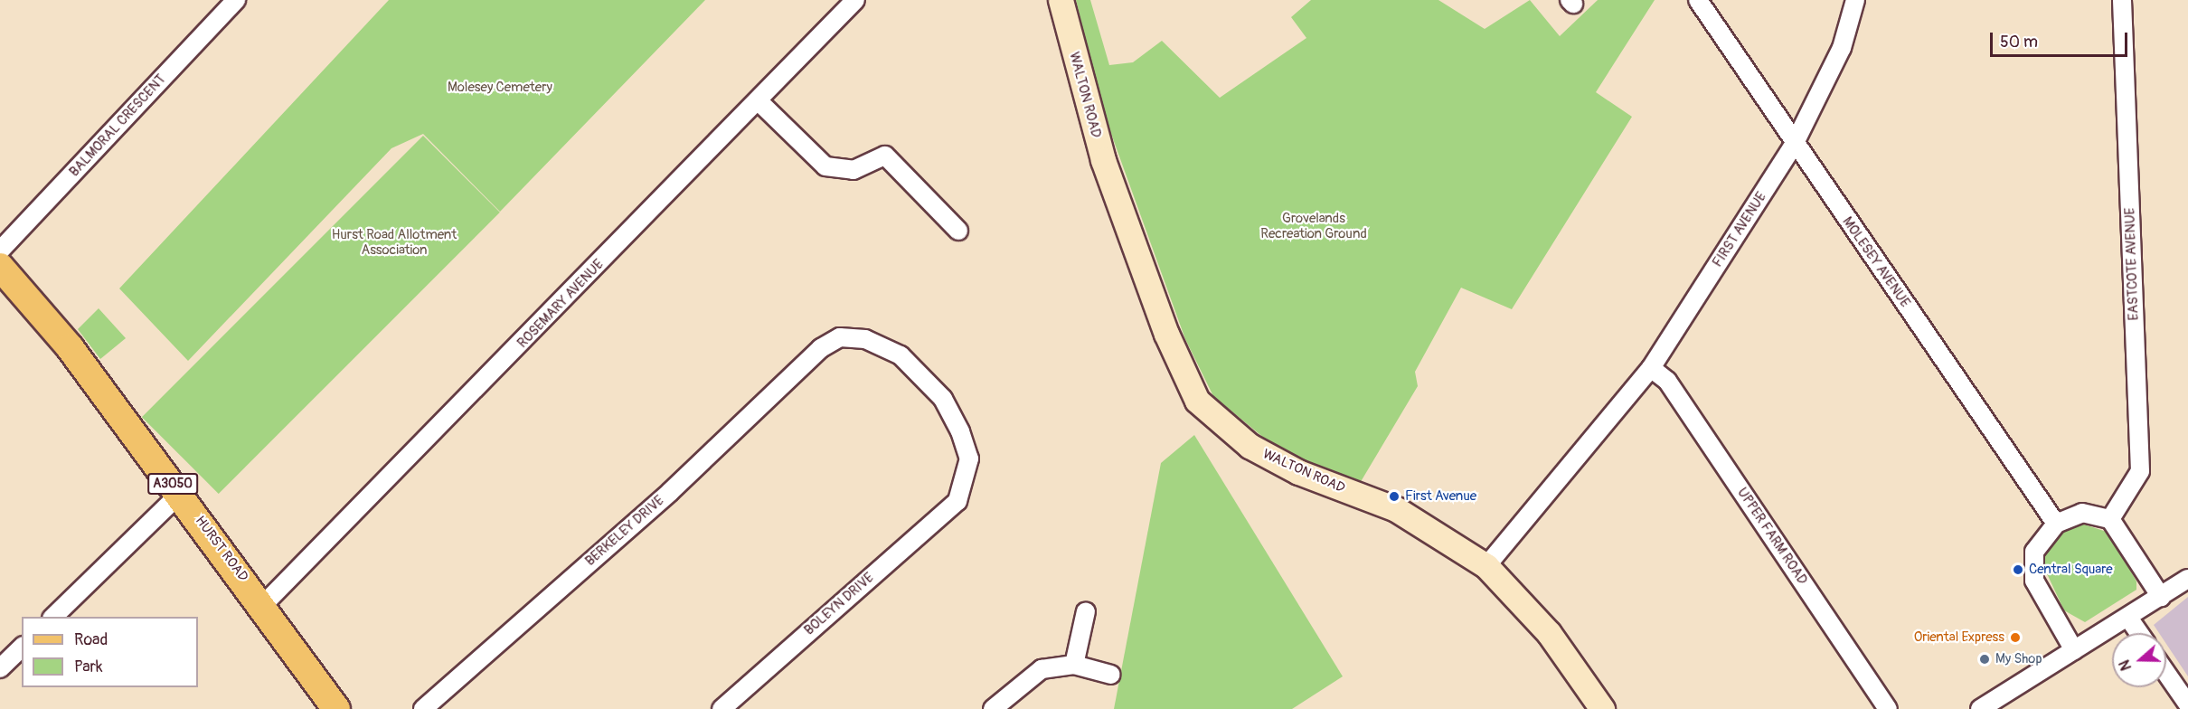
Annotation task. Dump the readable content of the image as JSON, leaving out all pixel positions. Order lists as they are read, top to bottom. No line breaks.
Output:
{"streets":{"main road":["WALTON ROAD","A3050","HURST ROAD"],"street":["BALMORAL CRESCENT","FIRST AVENUE","MOLESEY AVENUE","EASTCOTE AVENUE","ROSEMARY AVENUE","BERKELEY DRIVE","UPPER FARM ROAD","BOLEYN DRIVE"]},"crossings":[["WALTON ROAD","FIRST AVENUE"],["FIRST AVENUE","MOLESEY AVENUE"],["FIRST AVENUE","UPPER FARM ROAD"],["ROSEMARY AVENUE","HURST ROAD"],["BERKELEY DRIVE","BOLEYN DRIVE"]],"parks":["Molesey Cemetery","Grovelands Recreation Ground","Hurst Road Allotment Association"],"places":["First Avenue","Central Square","Oriental Express","My Shop"],"legend":["Road","Park"],"scale_bar":"50 m","north":"left"}
